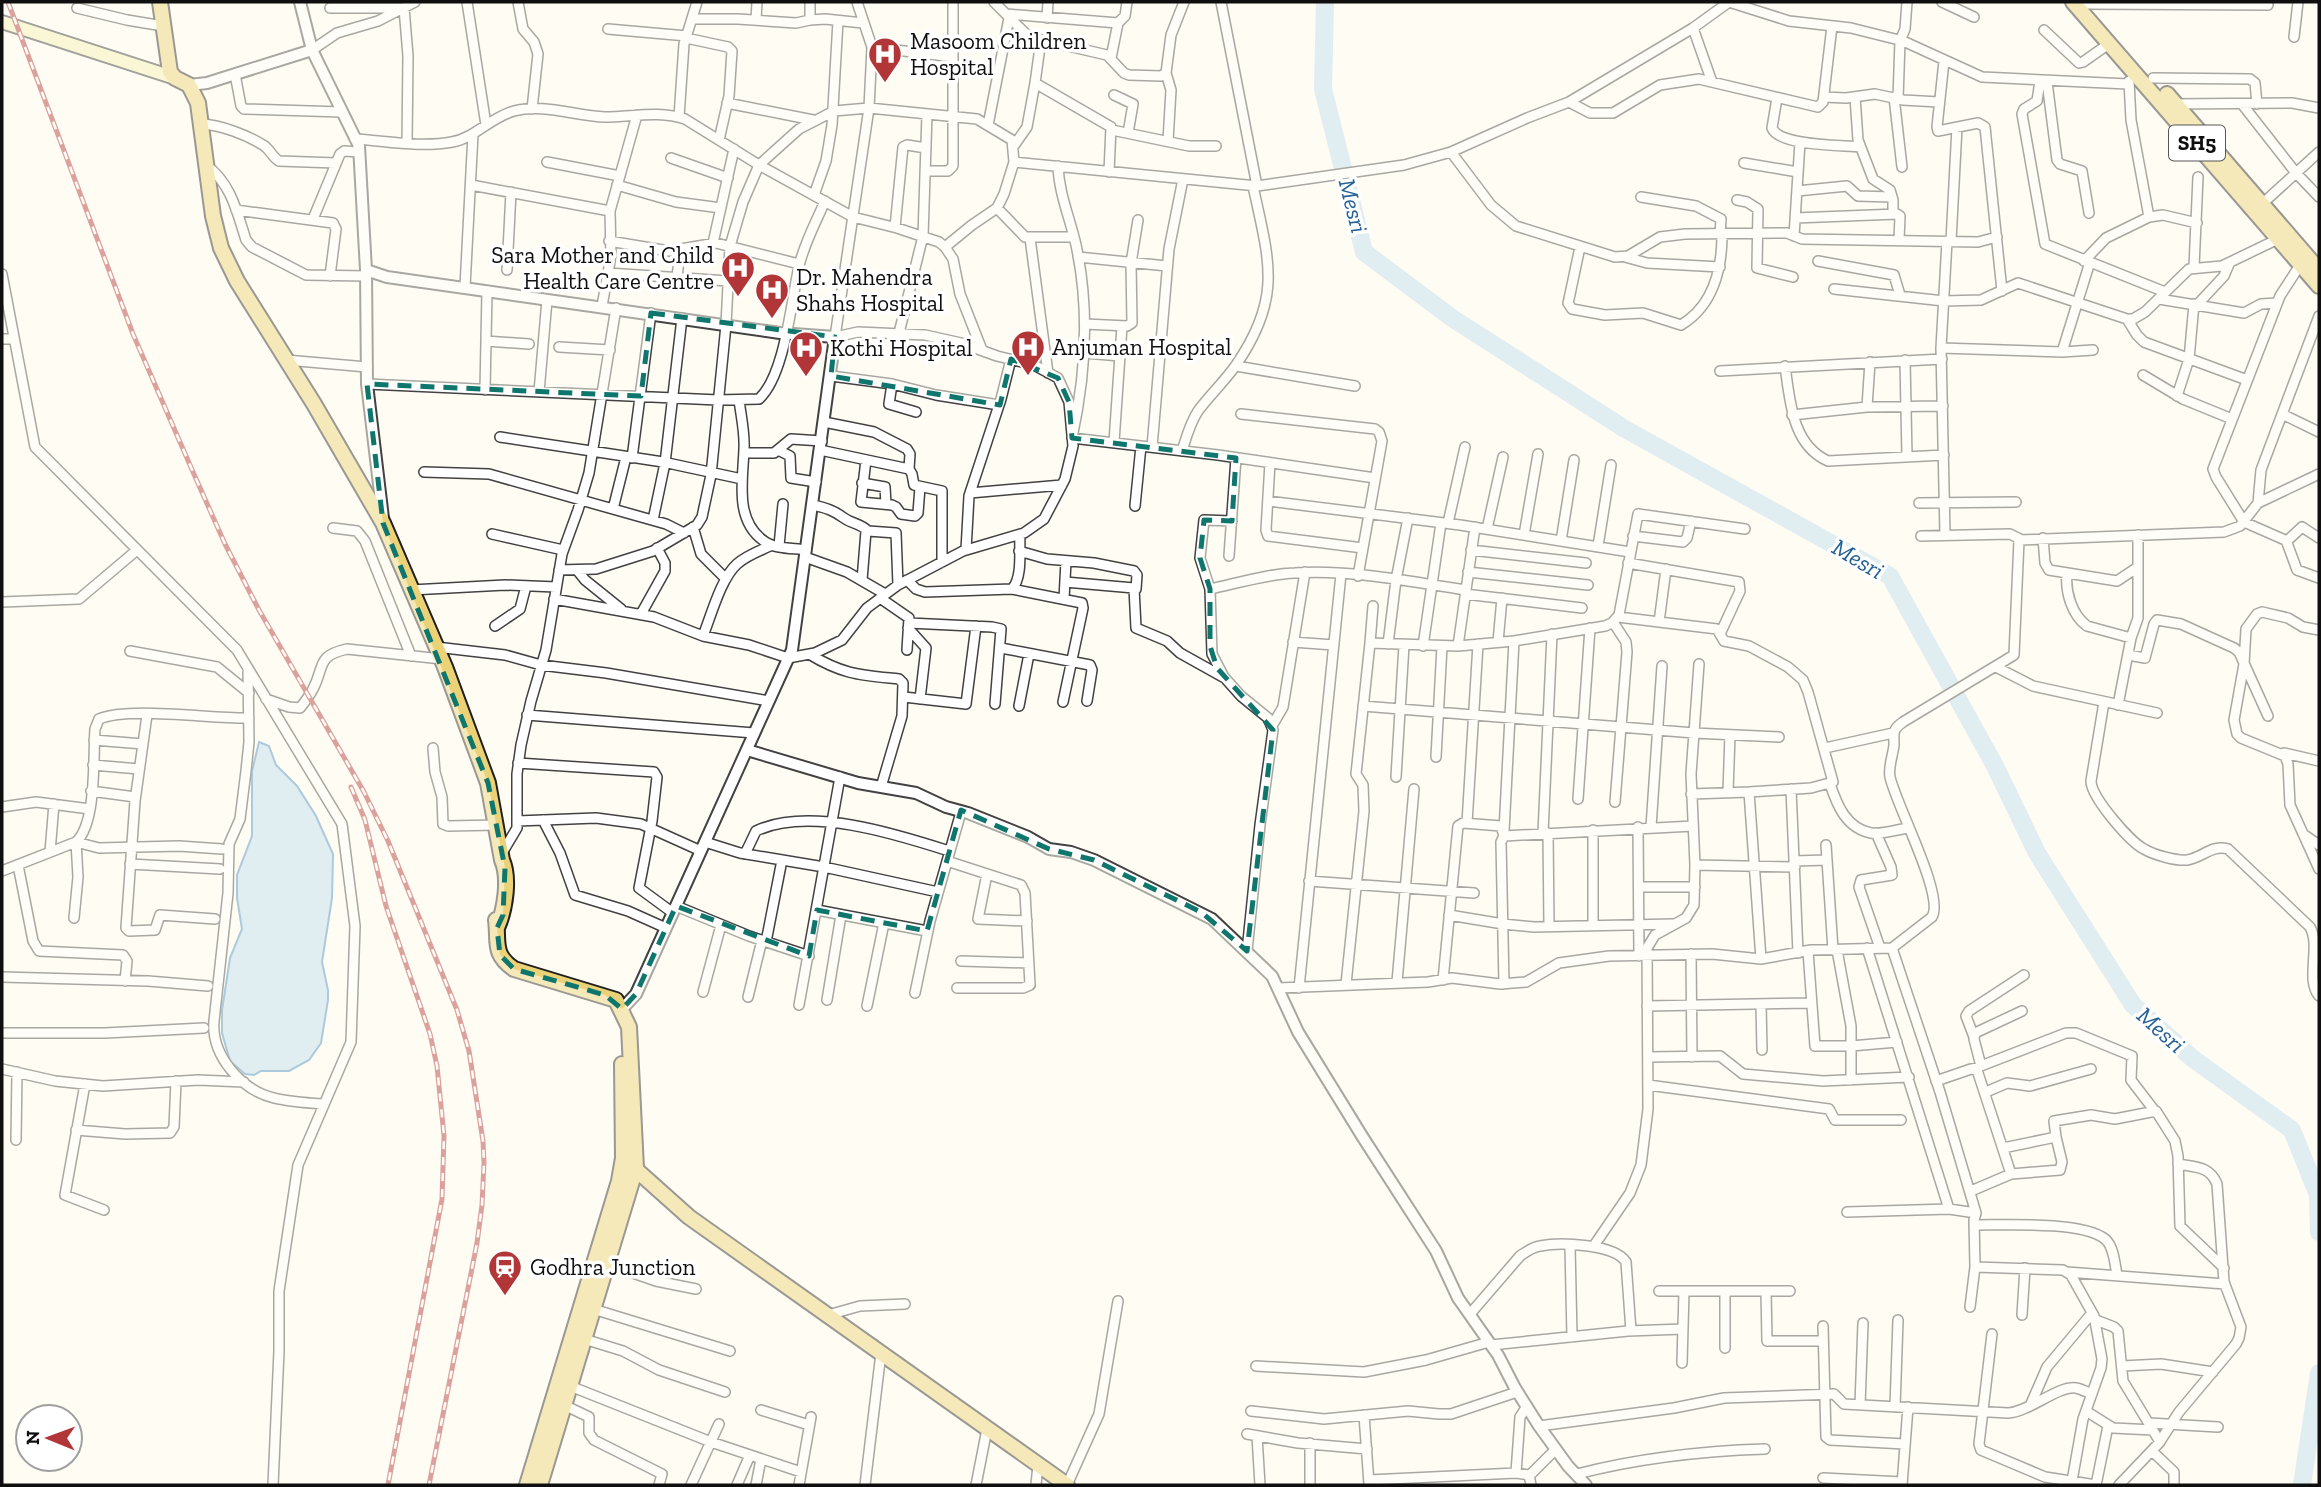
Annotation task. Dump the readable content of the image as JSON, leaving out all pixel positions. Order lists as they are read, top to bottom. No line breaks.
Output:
{"streets":{"main road":["SH5"]},"water":["Mesri"],"places":{"hospital":["Masoom Children Hospital","Sara Mother and Child Health Care Centre","Dr. Mahendra Shahs Hospital","Anjuman Hospital","Kothi Hospital"],"station":["Godhra Junction"]},"north":"left"}
